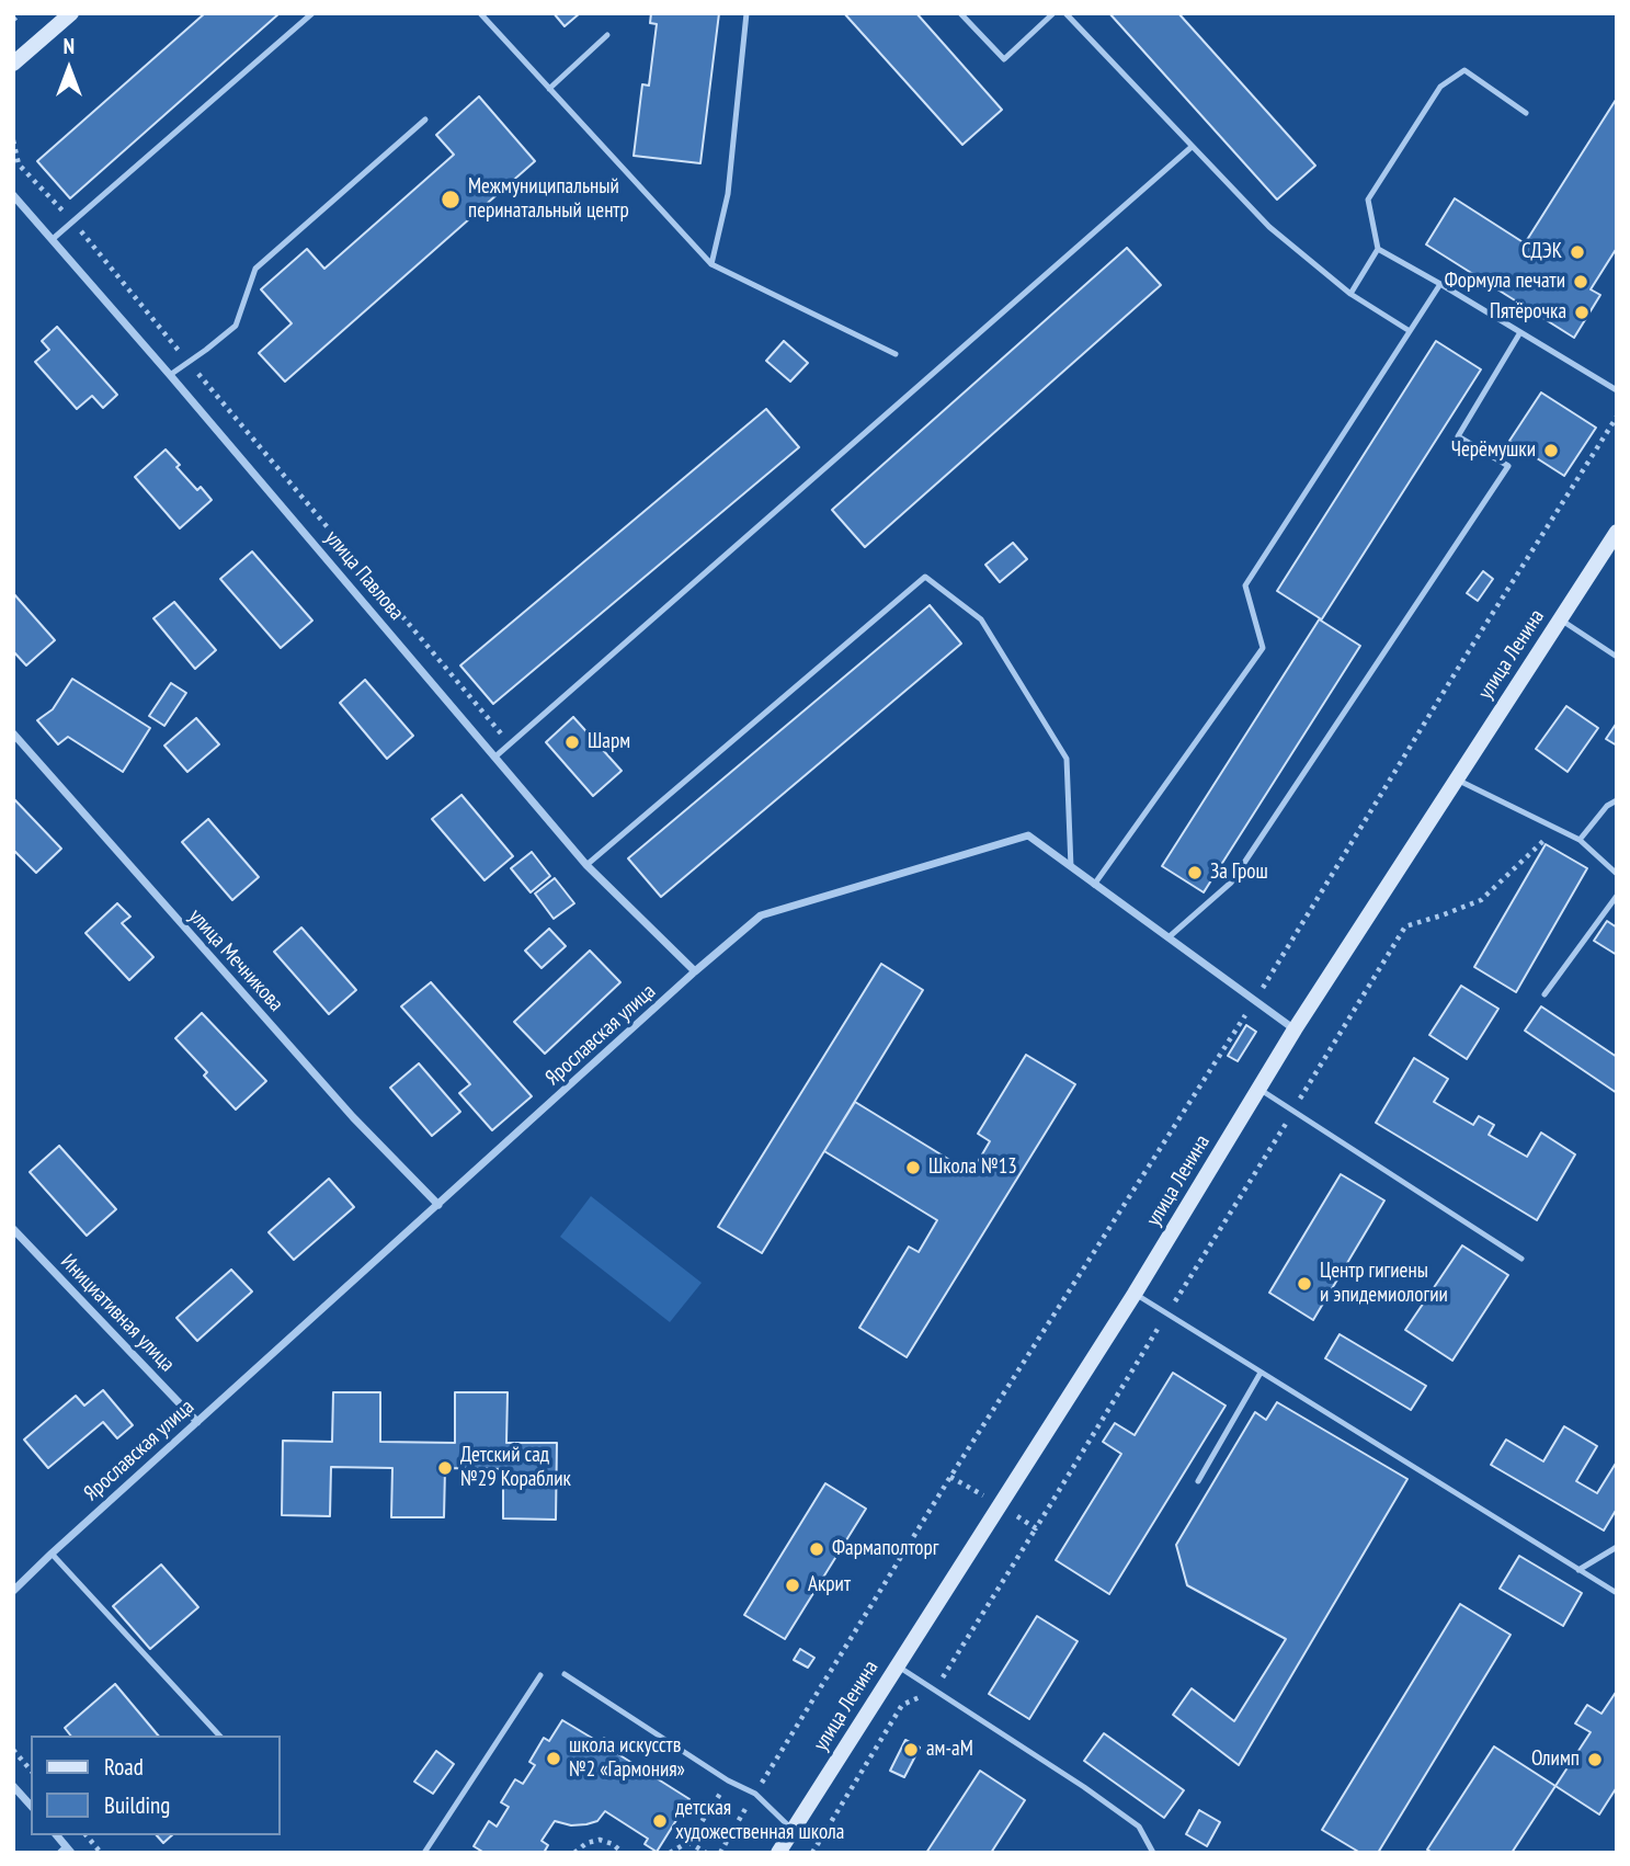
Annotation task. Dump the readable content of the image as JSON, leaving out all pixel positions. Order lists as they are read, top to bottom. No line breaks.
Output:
{"streets":{"street":["улица Павлова","улица Ленина","улица Мечникова","Ярославская улица","Инициативная улица"]},"crossings":[["улица Павлова","Ярославская улица"],["улица Ленина","Ярославская улица"],["улица Мечникова","Ярославская улица"],["Ярославская улица","Инициативная улица"]],"places":["Межмуниципальный перинатальный центр","СДЭК","Формула печати","Пятёрочка","Черёмушки","Шарм","За Грош","Школа №13","Центр гигиены и эпидемиологии","Детский сад №29 Кораблик","Фармаполторг","Акрит","ам-аМ","школа искусств №2 «Гармония»","Олимп","детская художественная школа"],"legend":["Road","Building"],"north":"top"}
